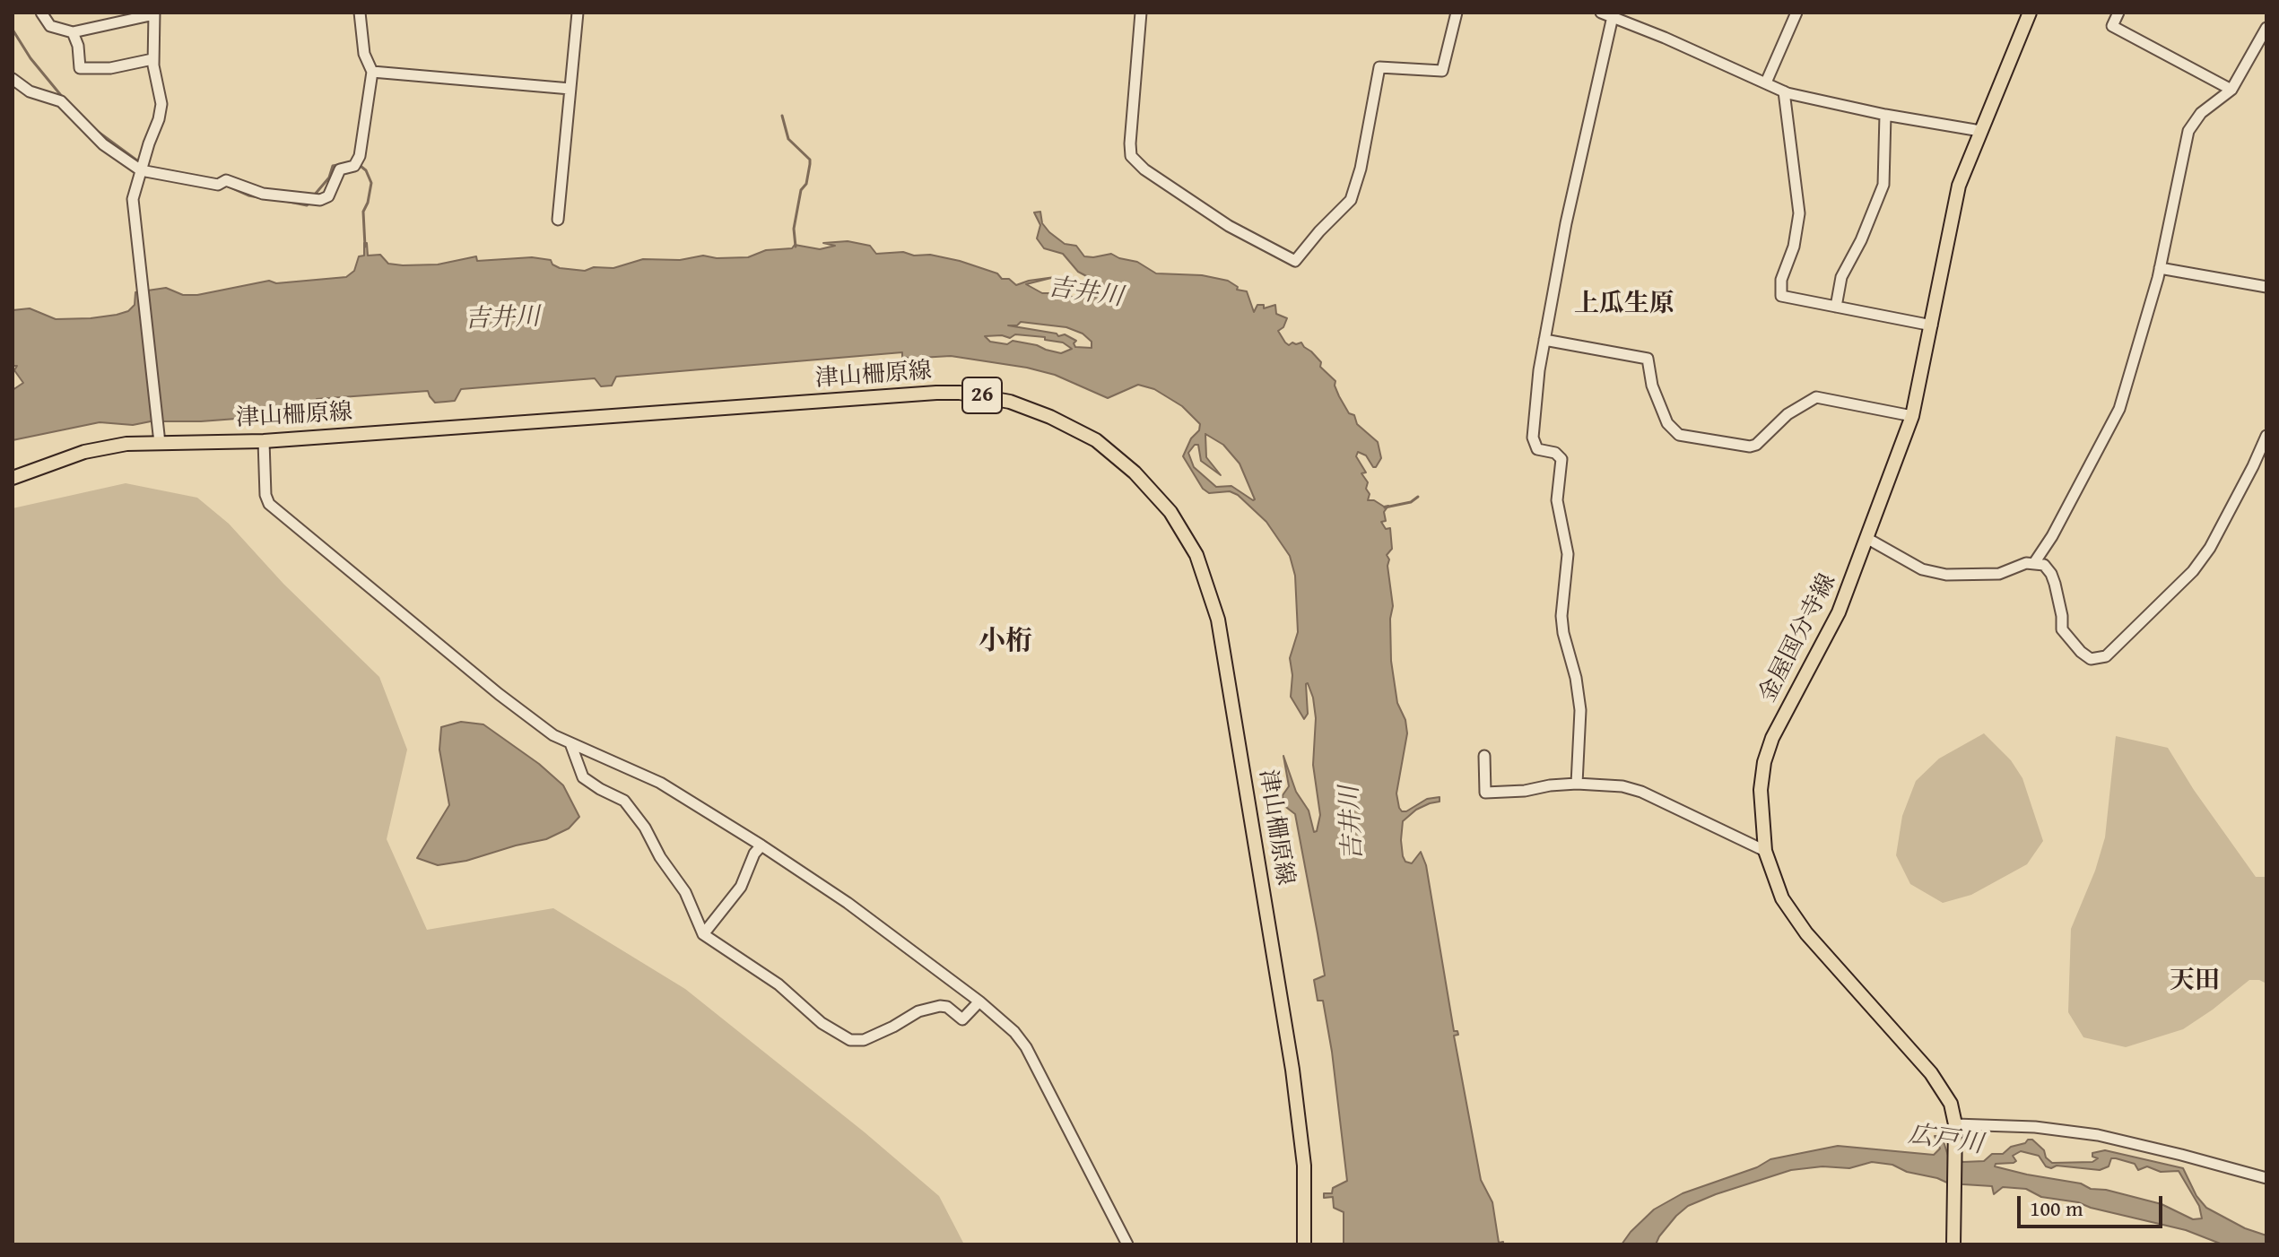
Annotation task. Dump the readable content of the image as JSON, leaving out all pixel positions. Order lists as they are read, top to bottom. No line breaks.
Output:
{"streets":{"main road":["津山柵原線","26","金屋国分寺線"]},"districts":["上瓜生原","小桁","天田"],"water":["吉井川","広戸川"],"scale_bar":"100 m"}
